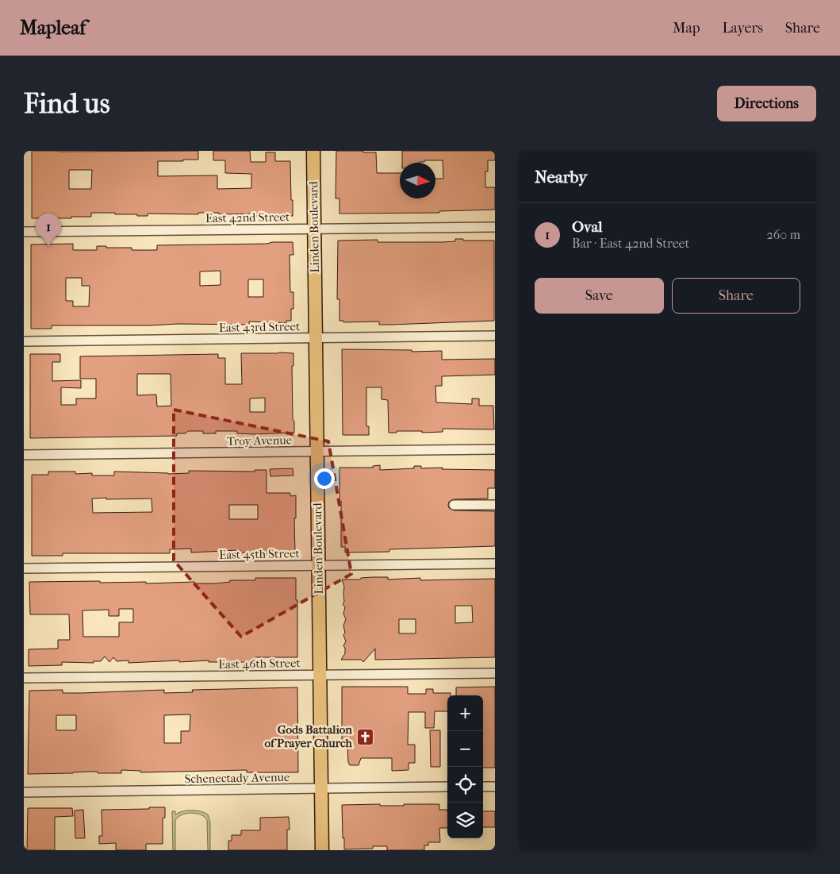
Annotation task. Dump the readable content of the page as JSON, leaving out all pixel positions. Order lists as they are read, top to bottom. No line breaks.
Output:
{"streets":{"highway":["Linden Boulevard"],"street":["East 42nd Street","East 43rd Street","Troy Avenue","East 45th Street","East 46th Street","Schenectady Avenue"]},"crossings":[["East 42nd Street","Linden Boulevard"],["Linden Boulevard","East 43rd Street"],["Linden Boulevard","Troy Avenue"],["Linden Boulevard","East 45th Street"],["Linden Boulevard","East 46th Street"],["Linden Boulevard","Schenectady Avenue"]],"places":{"church":["Gods Battalion of Prayer Church"]},"north":"right","page":{"header":"Mapleaf","nav":["Map","Layers","Share"],"buttons":["Directions",["Save","Share"]],"title":"Find us","heading":"Nearby","list":[{"mark":"1","name":"Oval","note":"Bar · East 42nd Street","value":"260 m"}],"pins":"1","map_buttons":["+","−"]}}
